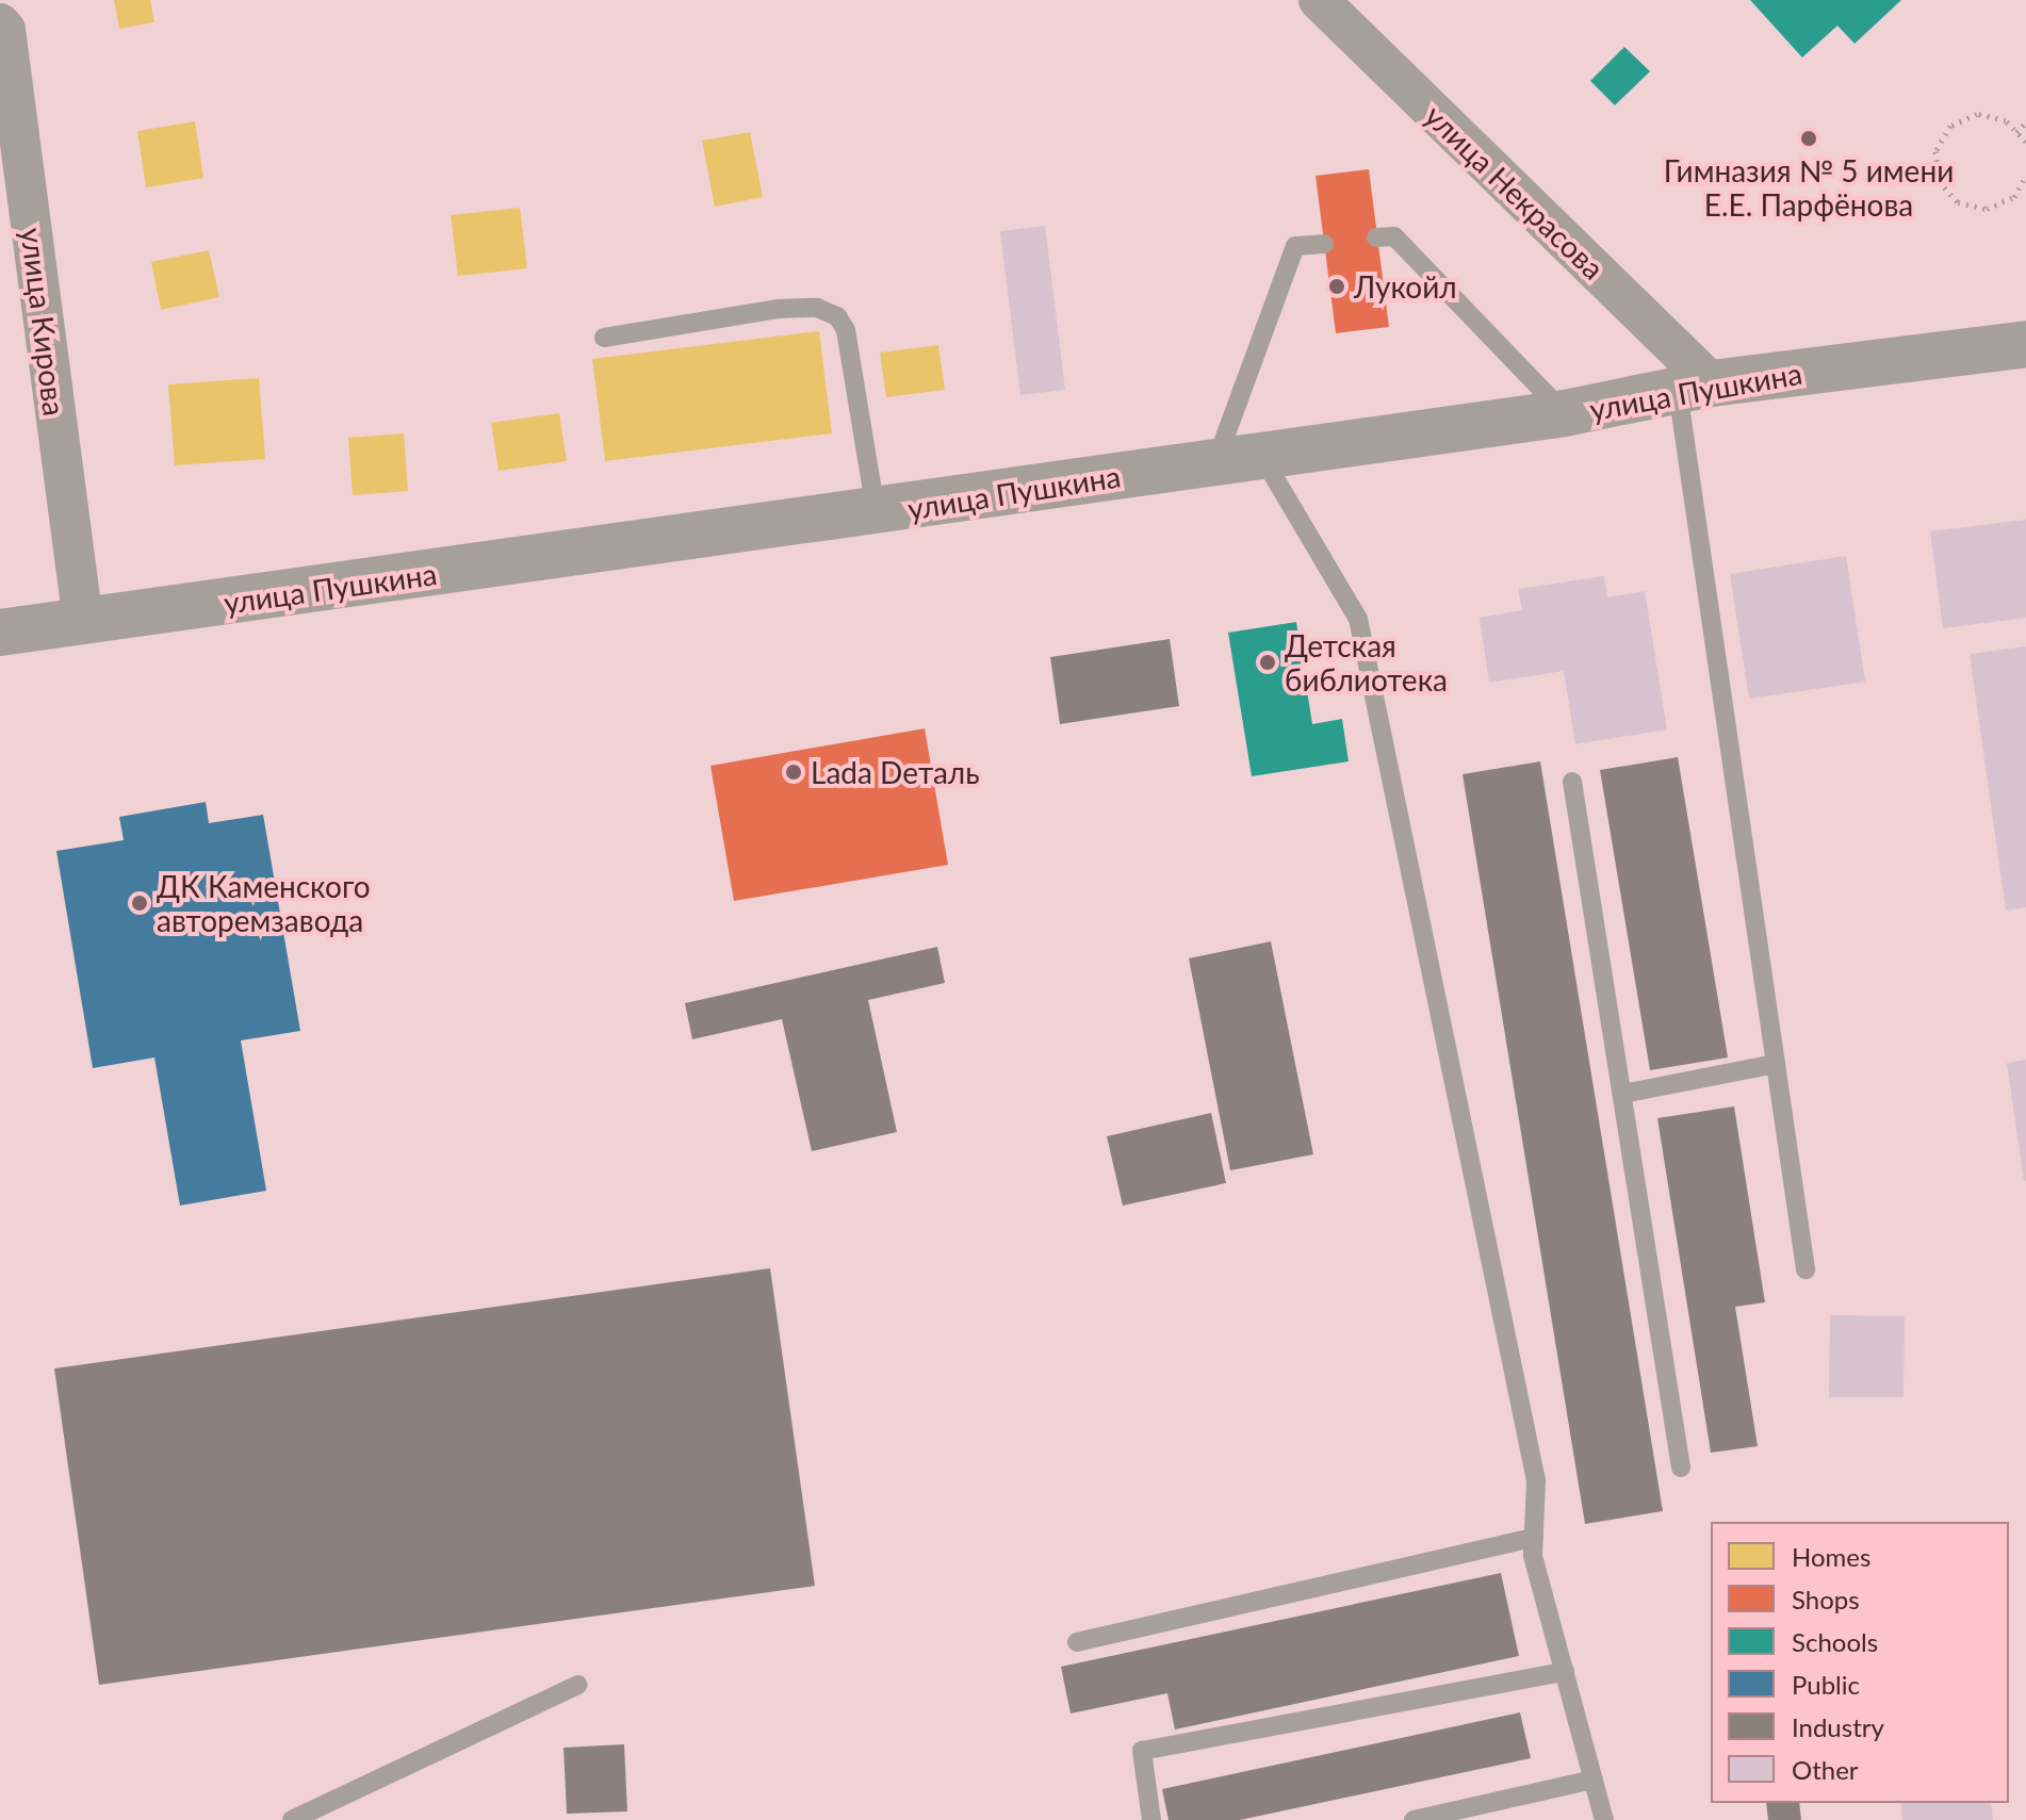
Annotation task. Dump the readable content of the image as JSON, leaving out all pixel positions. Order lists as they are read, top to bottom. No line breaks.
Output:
{"streets":{"street":["улица Некрасова","улица Кирова","улица Пушкина"]},"crossings":[["улица Некрасова","улица Пушкина"],["улица Кирова","улица Пушкина"]],"places":["Гимназия № 5 имени Е.Е. Парфёнова","Лукойл","Детская библиотека","Lada Dеталь","ДК Каменского авторемзавода"],"legend":["Homes","Shops","Schools","Public","Industry","Other"]}
